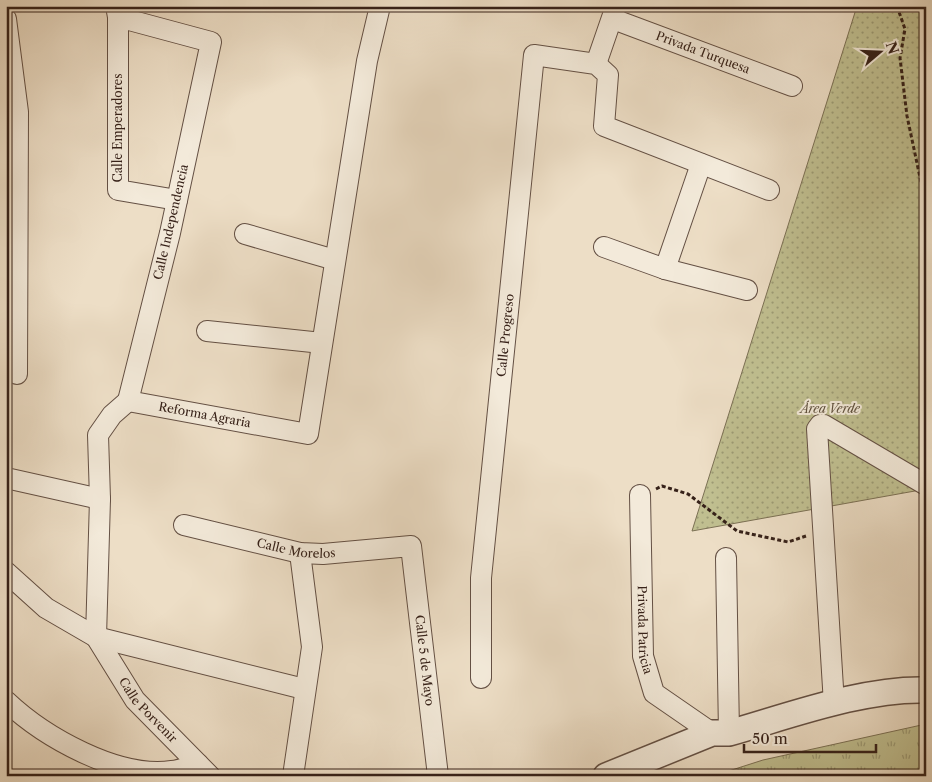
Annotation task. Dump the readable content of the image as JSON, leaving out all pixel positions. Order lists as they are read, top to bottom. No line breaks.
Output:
{"streets":{"street":["Privada Turquesa","Calle Emperadores","Calle Independencia","Calle Progreso","Reforma Agraria","Calle Morelos","Privada Patricia","Calle 5 de Mayo","Calle Porvenir"]},"crossings":[["Calle Emperadores","Calle Independencia"],["Calle Independencia","Reforma Agraria"],["Calle Morelos","Calle 5 de Mayo"]],"parks":["Área Verde"],"scale_bar":"50 m","north":"right"}
